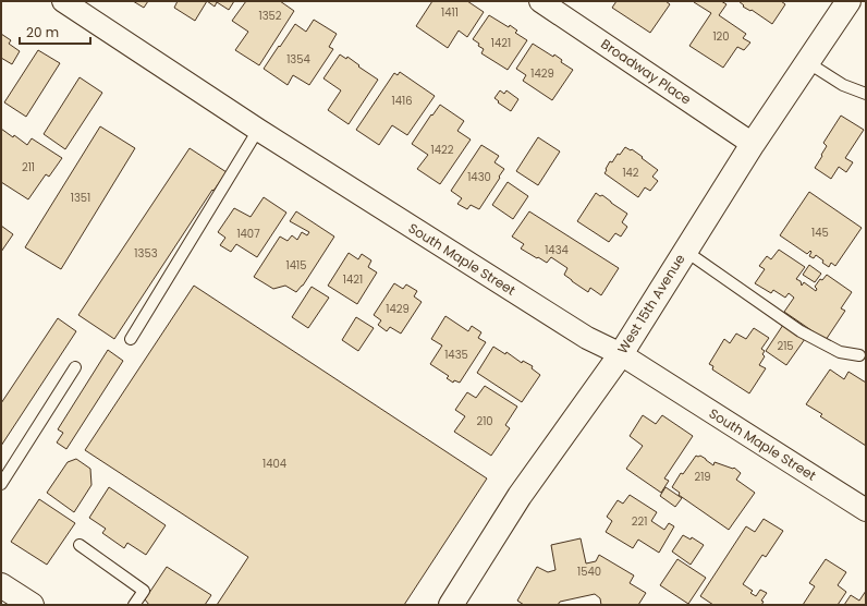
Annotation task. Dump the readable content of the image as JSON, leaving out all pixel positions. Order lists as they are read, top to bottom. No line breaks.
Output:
{"streets":{"street":["Broadway Place","South Maple Street","West 15th Avenue"]},"crossings":[["Broadway Place","West 15th Avenue"],["South Maple Street","West 15th Avenue"]],"house_numbers":["1411","1352","120","1421","1354","1429","1416","1422","211","142","1430","1351","145","1407","1434","1353","1415","1421","1429","215","1435","210","1404","219","221","1540"],"scale_bar":"20 m"}
